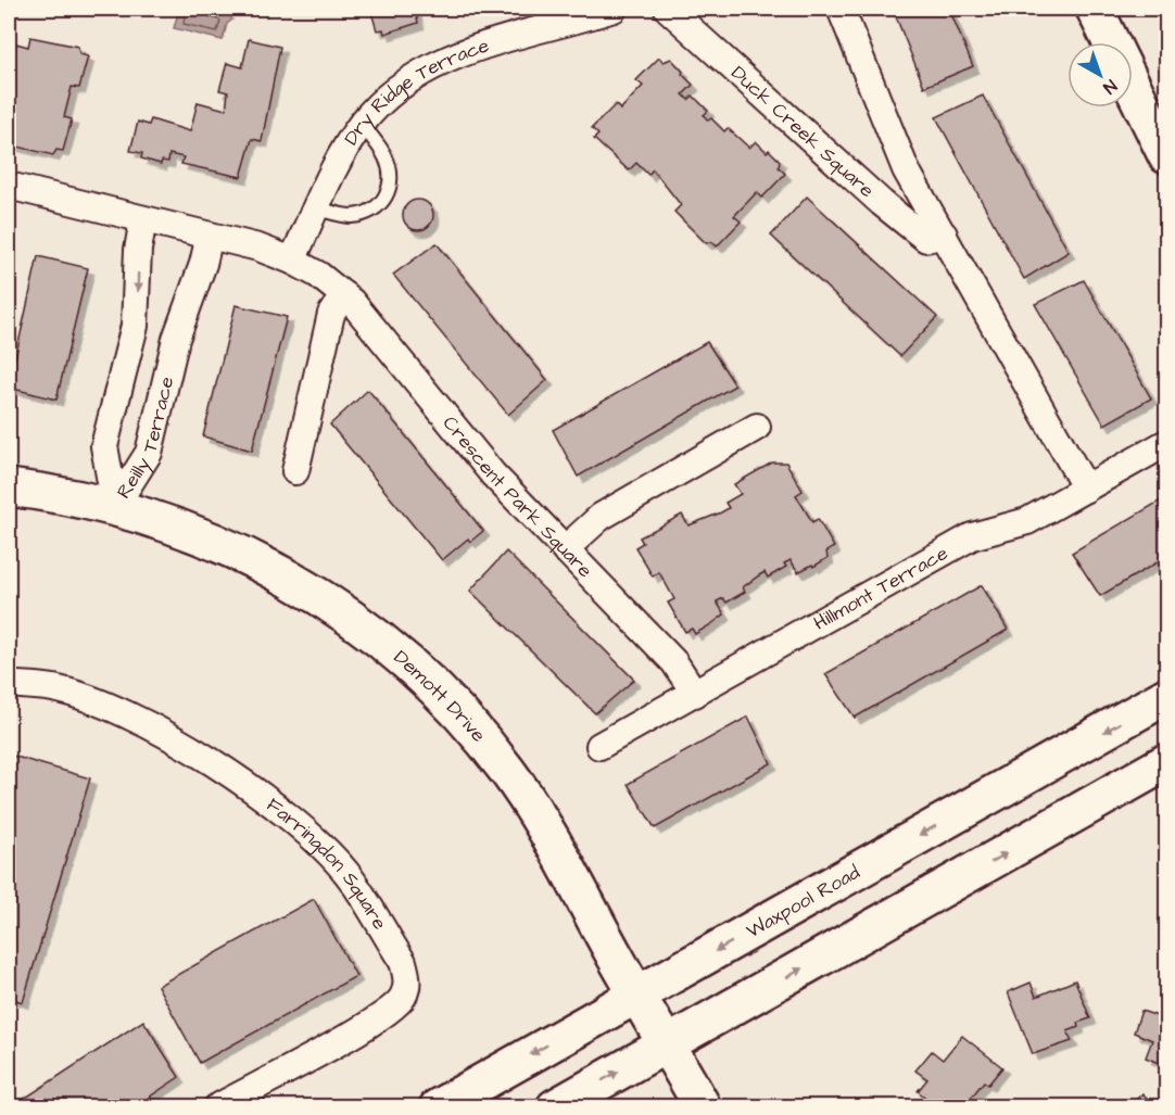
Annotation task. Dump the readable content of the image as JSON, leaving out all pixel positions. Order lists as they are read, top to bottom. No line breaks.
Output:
{"streets":{"street":["Dry Ridge Terrace","Duck Creek Square","Reilly Terrace","Crescent Park Square","Hillmont Terrace","Demott Drive","Farringdon Square","Waxpool Road"]},"crossings":[["Dry Ridge Terrace","Crescent Park Square"],["Reilly Terrace","Crescent Park Square"],["Reilly Terrace","Demott Drive"],["Crescent Park Square","Hillmont Terrace"],["Demott Drive","Waxpool Road"]],"north":"bottom right"}
